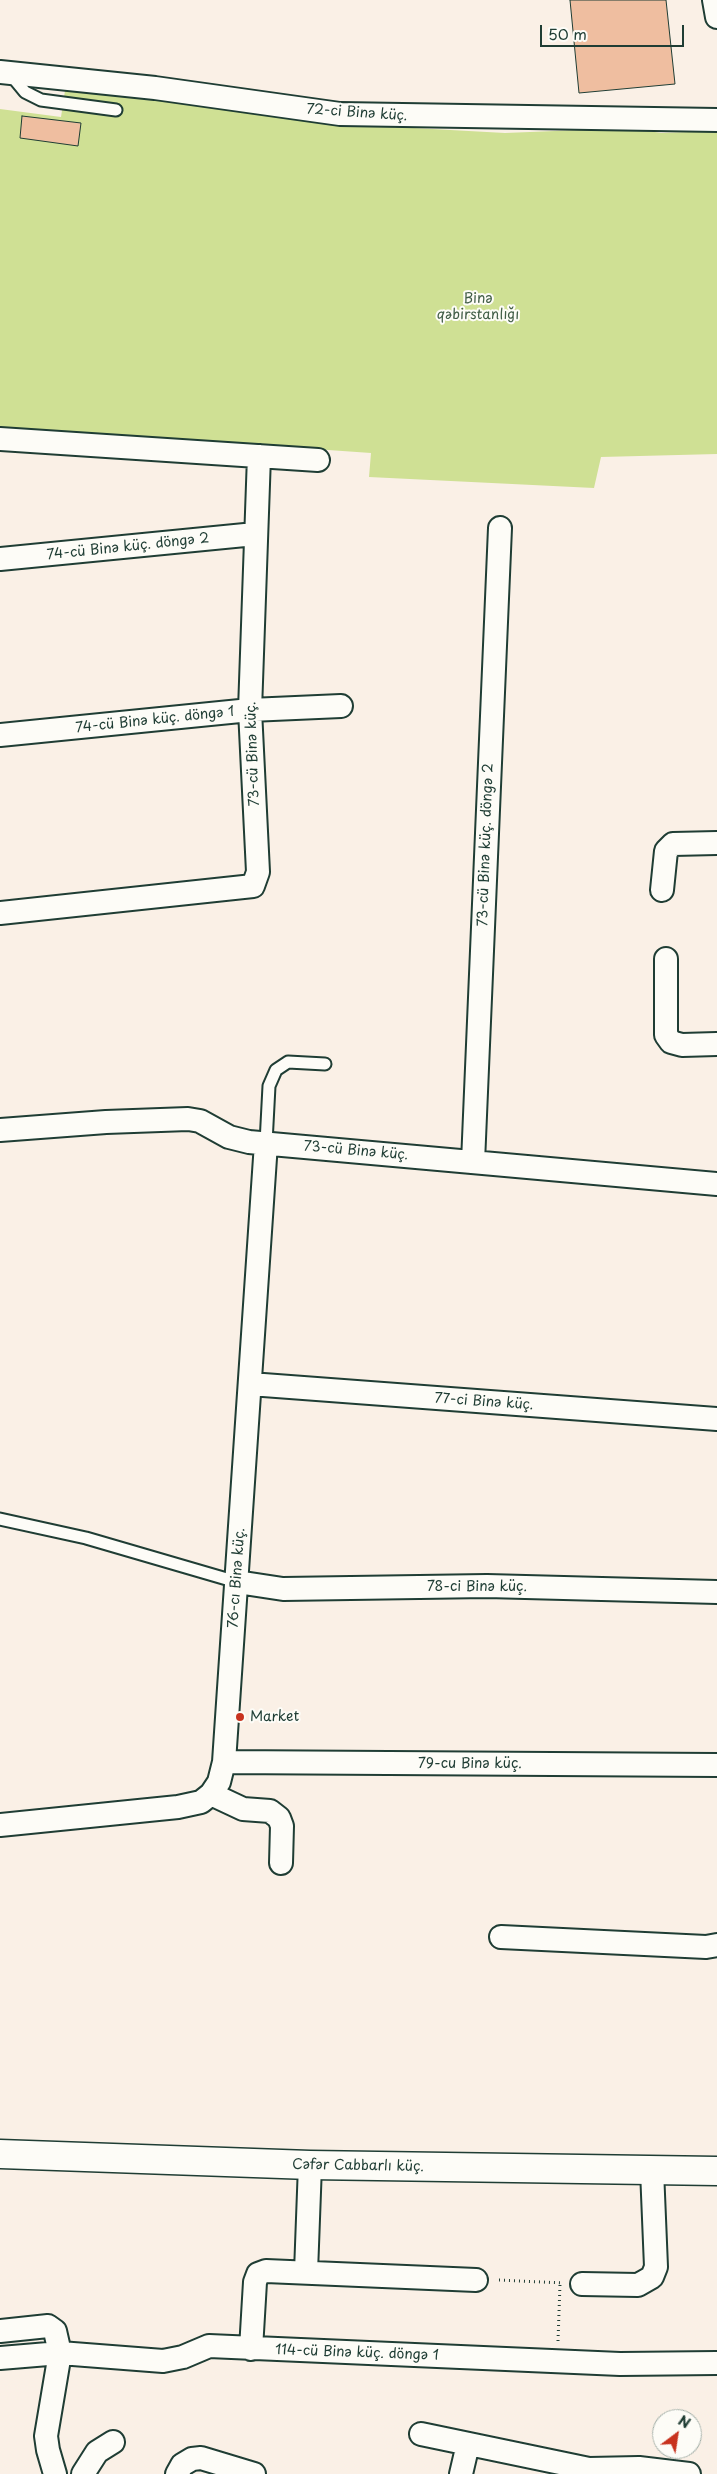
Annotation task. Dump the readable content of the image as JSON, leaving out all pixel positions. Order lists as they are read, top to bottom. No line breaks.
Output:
{"streets":{"street":["72-ci Binə küç.","74-cü Binə küç. döngə 2","74-cü Binə küç. döngə 1","73-cü Binə küç.","73-cü Binə küç. döngə 2","77-ci Binə küç.","76-cı Binə küç.","78-ci Binə küç.","79-cu Binə küç.","Cəfər Cabbarlı küç.","114-cü Binə küç. döngə 1"]},"crossings":[["74-cü Binə küç. döngə 2","73-cü Binə küç."],["74-cü Binə küç. döngə 1","73-cü Binə küç."],["73-cü Binə küç.","73-cü Binə küç. döngə 2"],["73-cü Binə küç.","76-cı Binə küç."],["77-ci Binə küç.","76-cı Binə küç."],["76-cı Binə küç.","78-ci Binə küç."],["76-cı Binə küç.","79-cu Binə küç."]],"parks":["Binə qəbirstanlığı"],"places":["Market"],"scale_bar":"50 m","north":"top right"}
